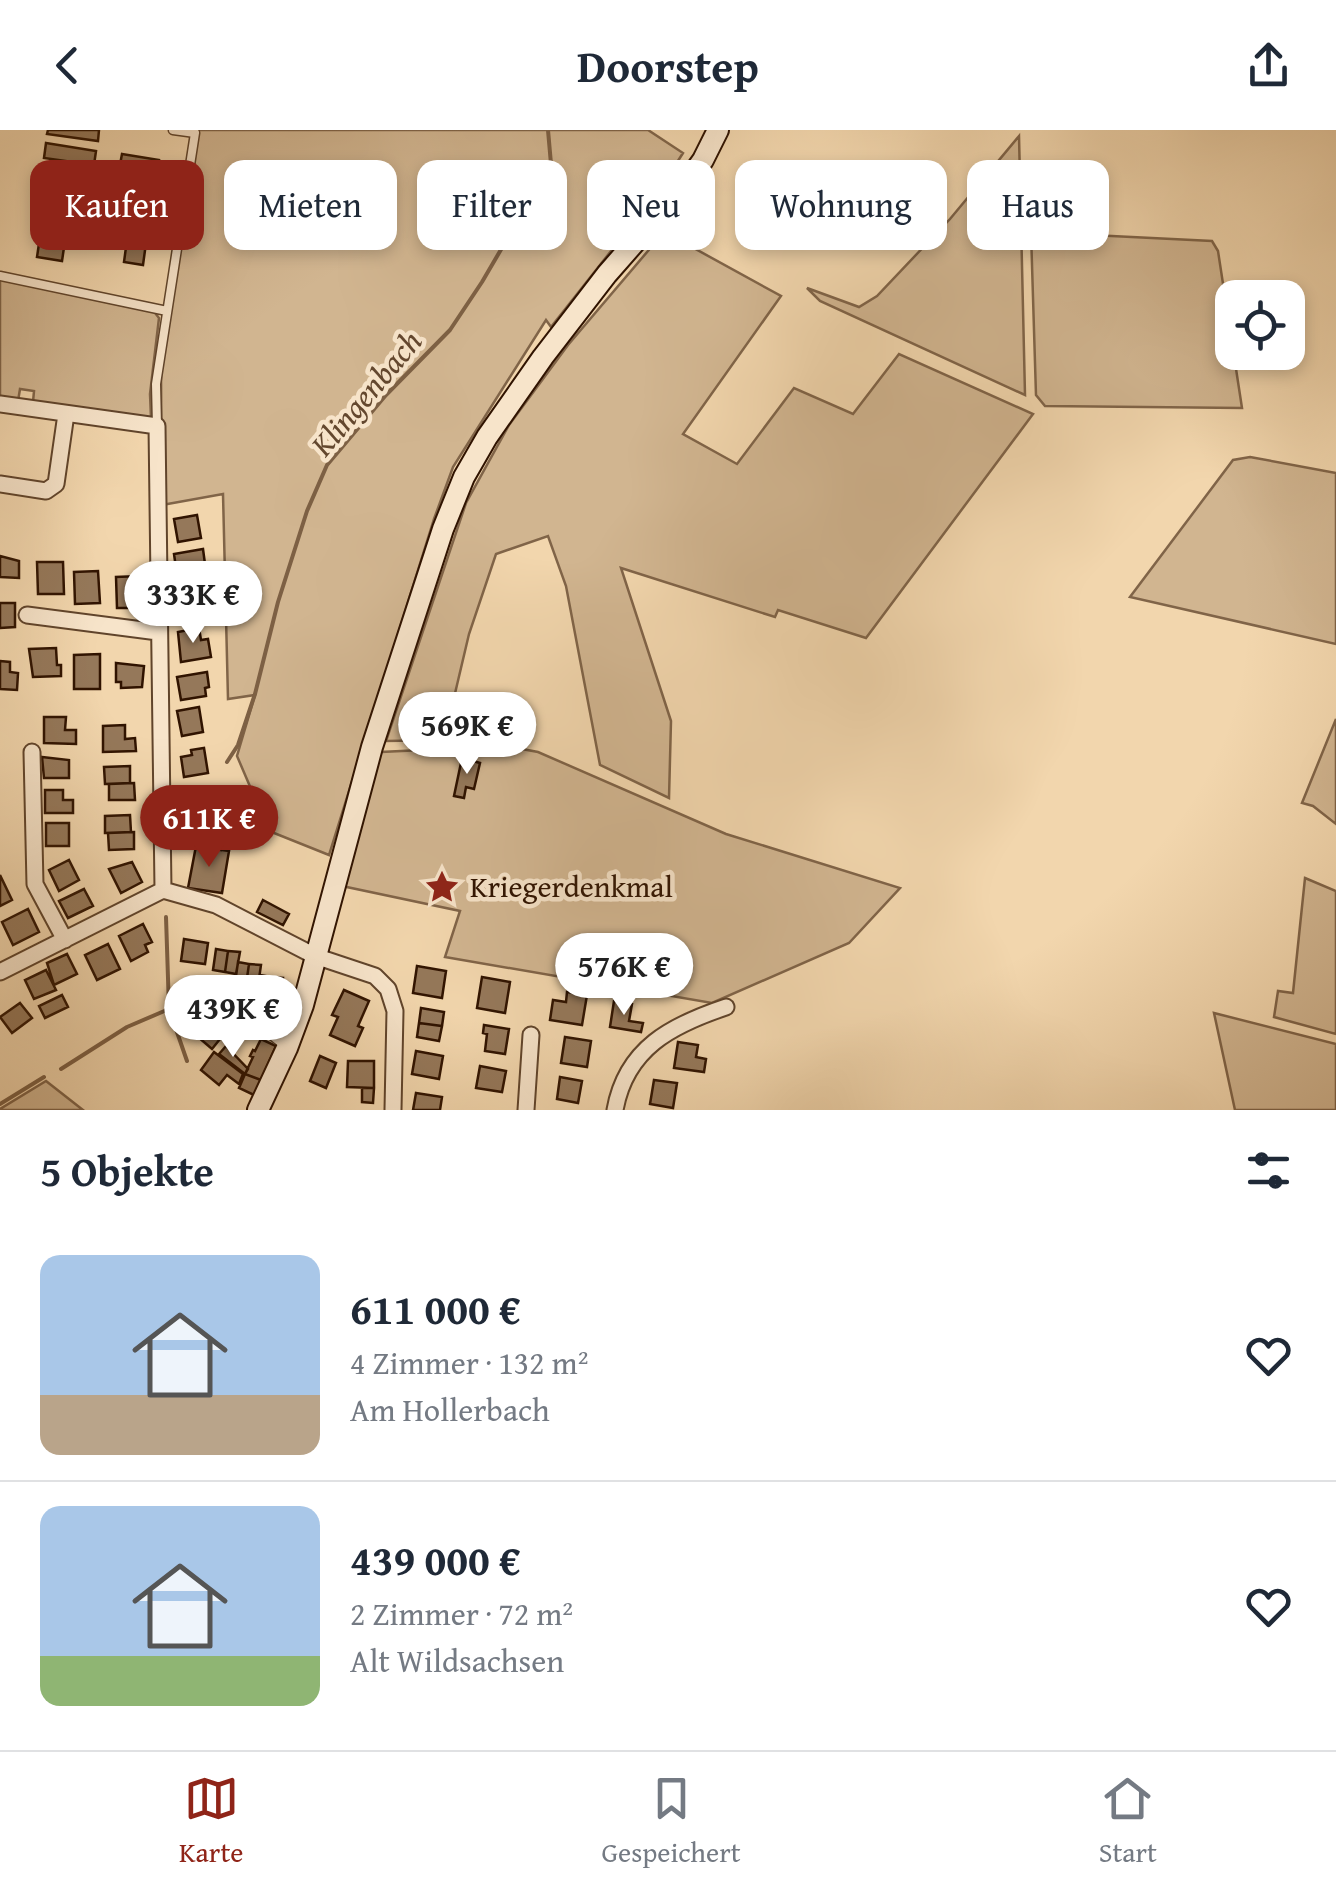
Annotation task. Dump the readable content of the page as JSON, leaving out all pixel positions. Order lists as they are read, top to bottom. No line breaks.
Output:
{"water":["Klingenbach"],"places":{"place":["Kriegerdenkmal"]},"page":{"header":"Doorstep","chip":["Kaufen","Mieten","Filter","Neu","Wohnung","Haus"],"price":["333K €","569K €","611K €","576K €","439K €"],"heading":"5 Objekte","list":[{"name":"611 000 €","note":"4 Zimmer · 132 m² · Am Hollerbach"},{"name":"439 000 €","note":"2 Zimmer · 72 m² · Alt Wildsachsen"}],"tabs":["Karte","Gespeichert","Start"]}}
